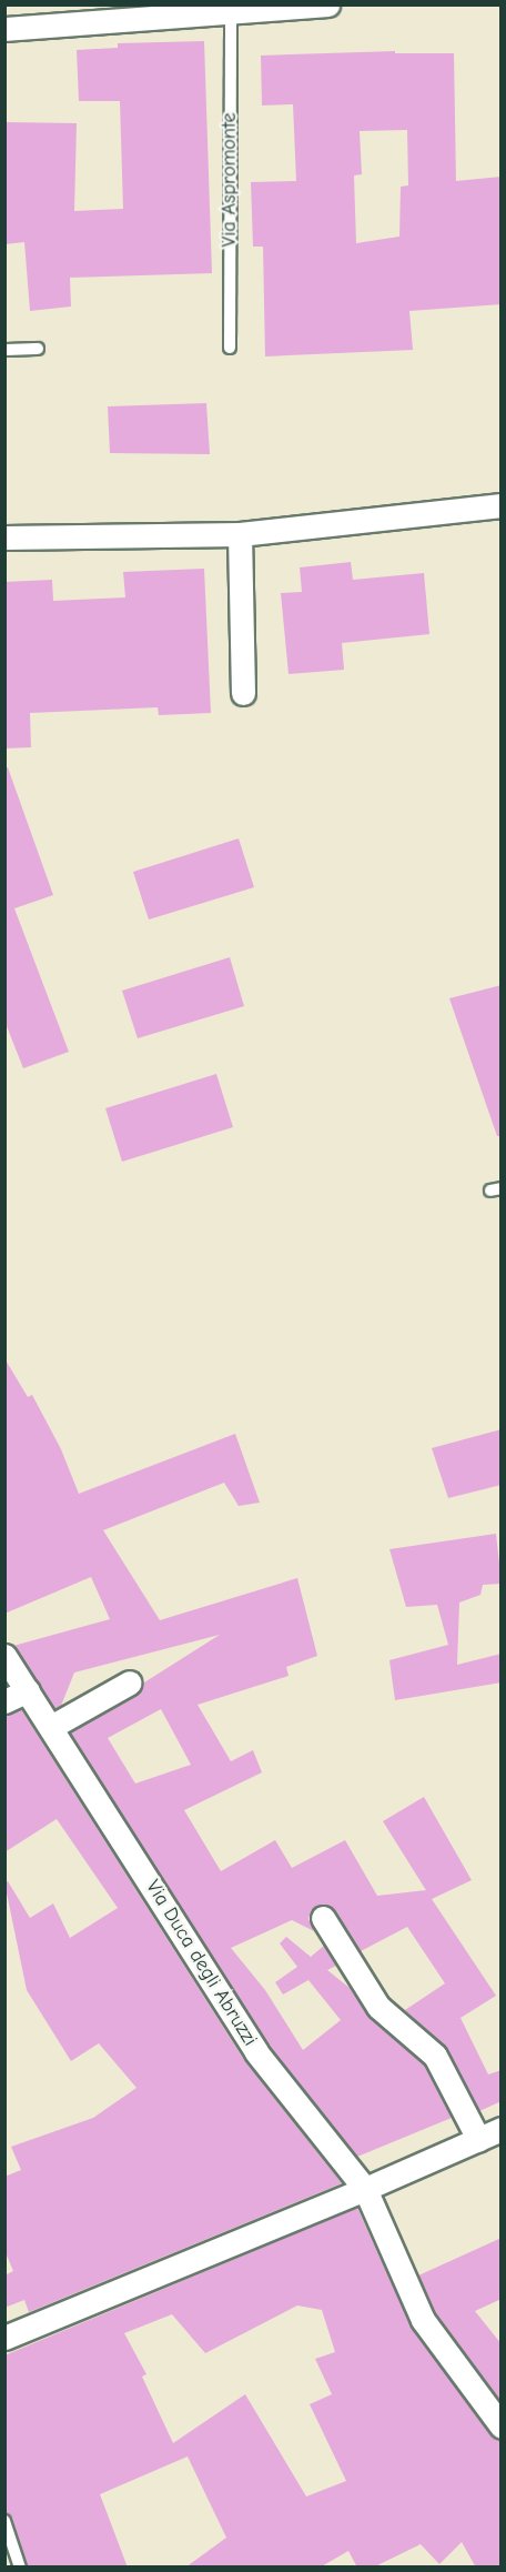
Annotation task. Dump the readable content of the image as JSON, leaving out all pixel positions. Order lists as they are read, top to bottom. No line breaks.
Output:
{"streets":{"street":["Via Duca degli Abruzzi"],"lane":["Via Aspromonte"]}}
